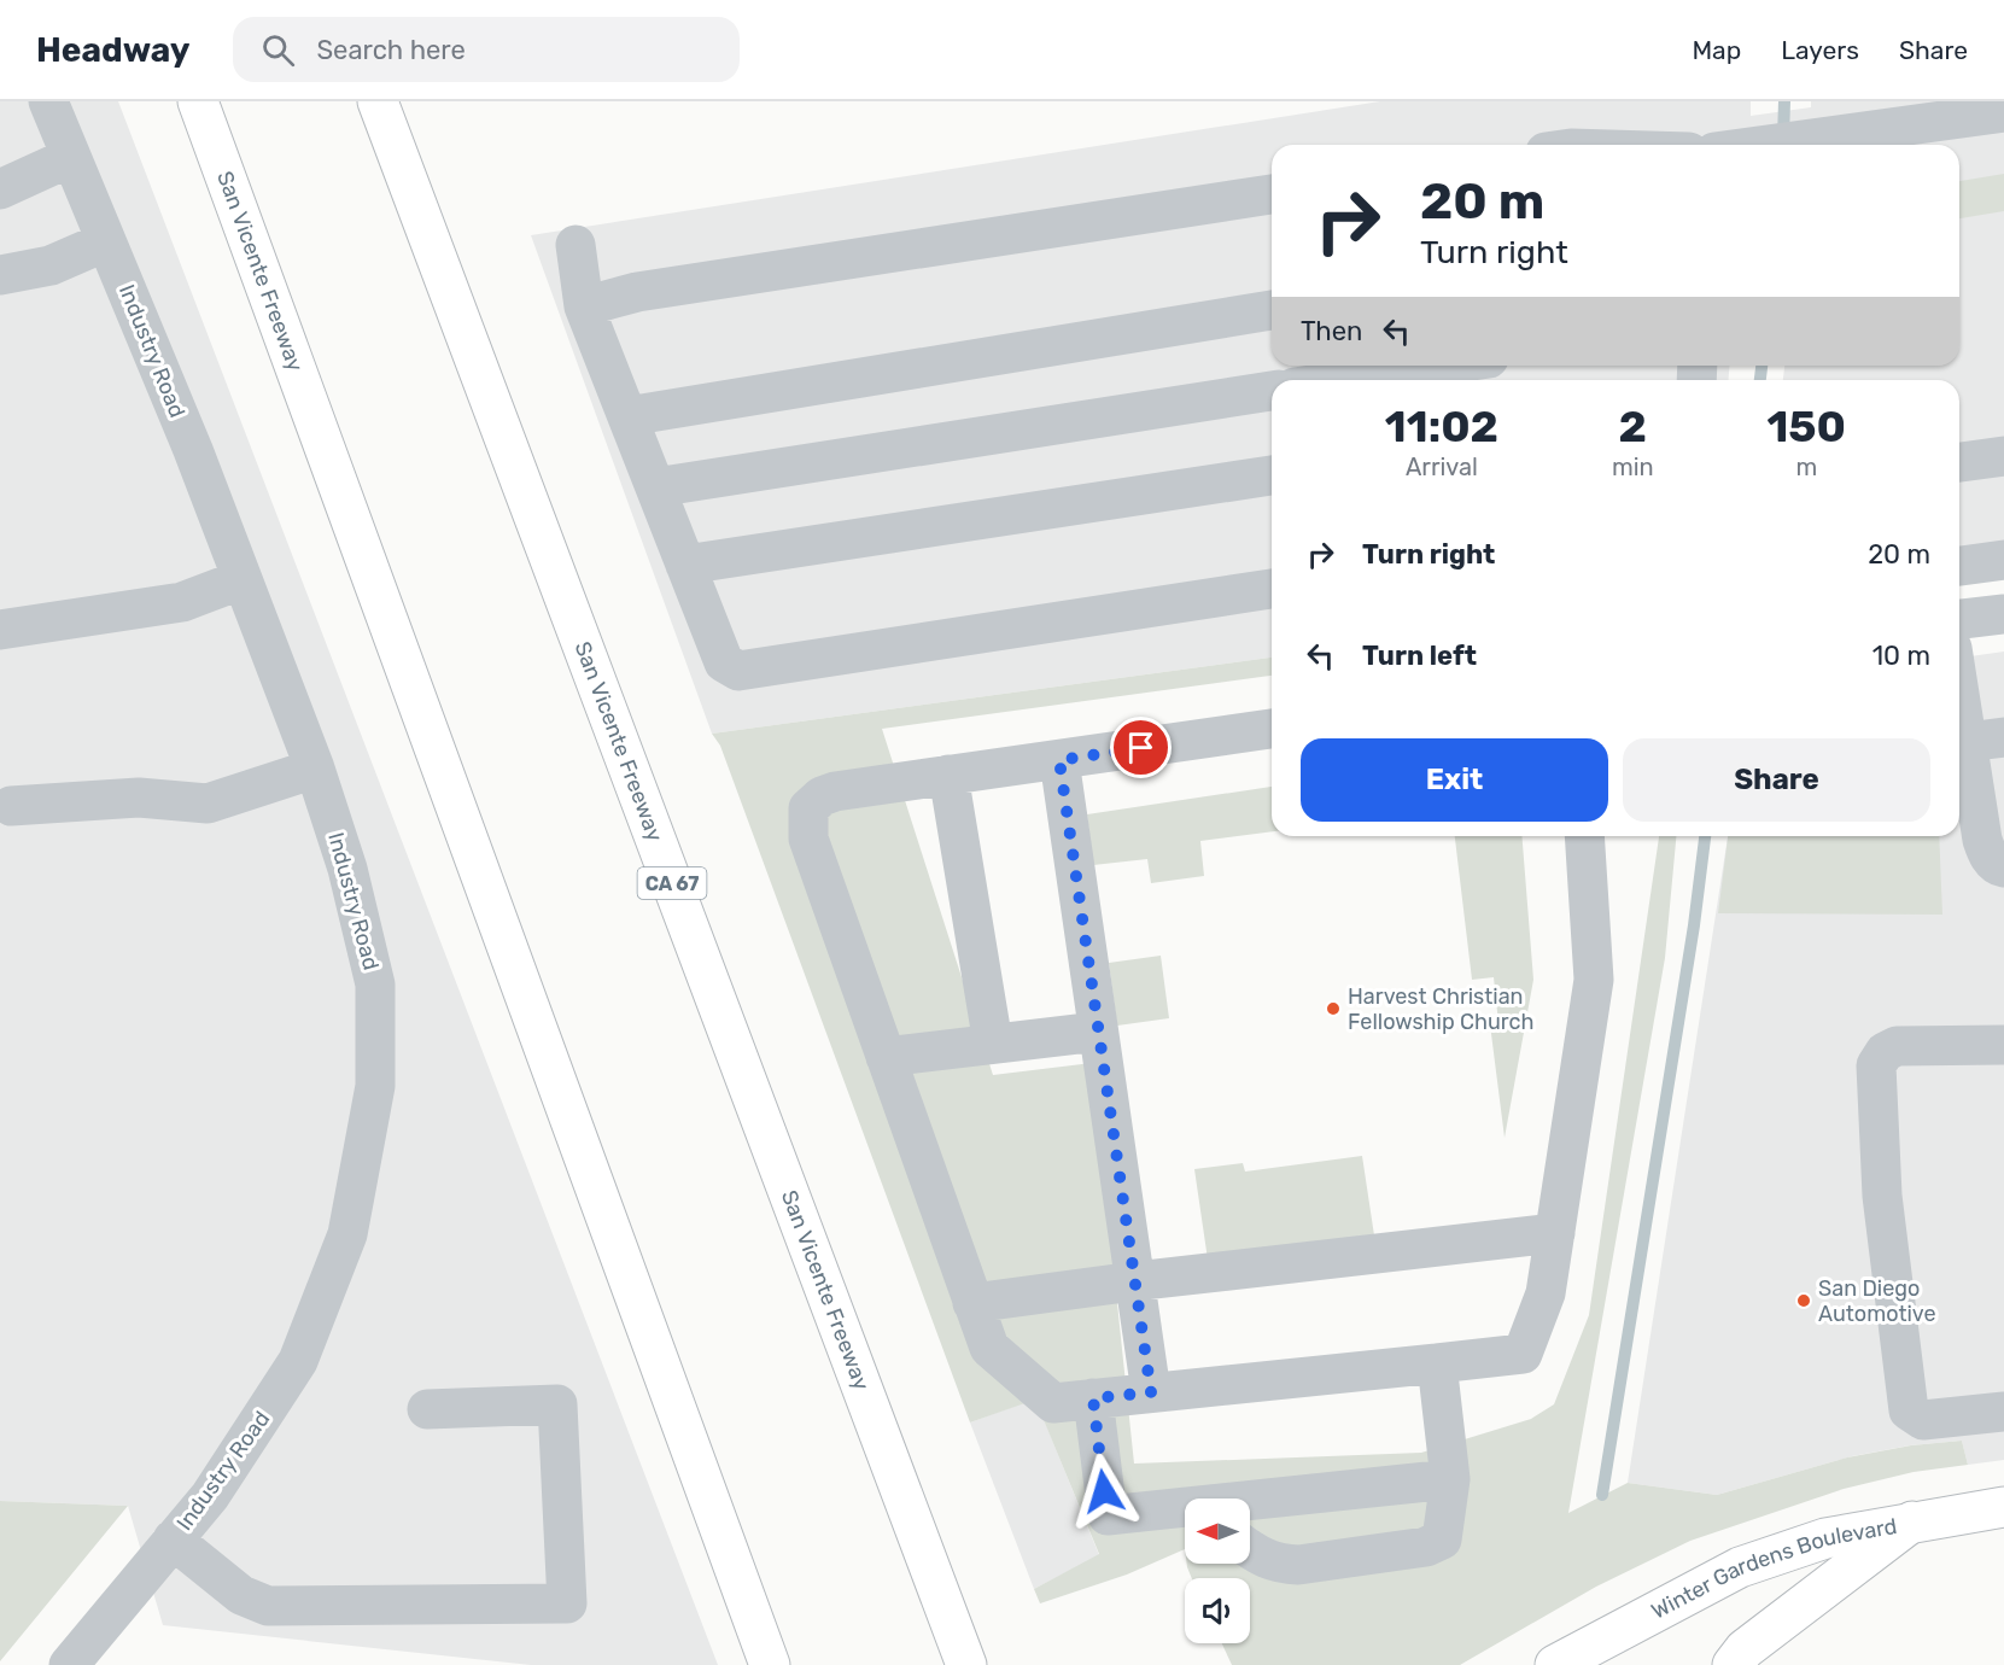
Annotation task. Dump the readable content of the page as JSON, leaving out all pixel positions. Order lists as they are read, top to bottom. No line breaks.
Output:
{"streets":{"main road":["San Vicente Freeway","CA 67","Winter Gardens Boulevard"],"street":["Industry Road"]},"places":["Harvest Christian Fellowship Church","San Diego Automotive"],"north":"left","page":{"header":"Headway","search":"Search here","nav":["Map","Layers","Share"],"turn":["20 m","Turn right"],"then":"Then","eta":["11:02","Arrival","2","min","150","m"],"list":[{"name":"Turn right","value":"20 m"},{"name":"Turn left","value":"10 m"}],"buttons":["Exit","Share"]}}
